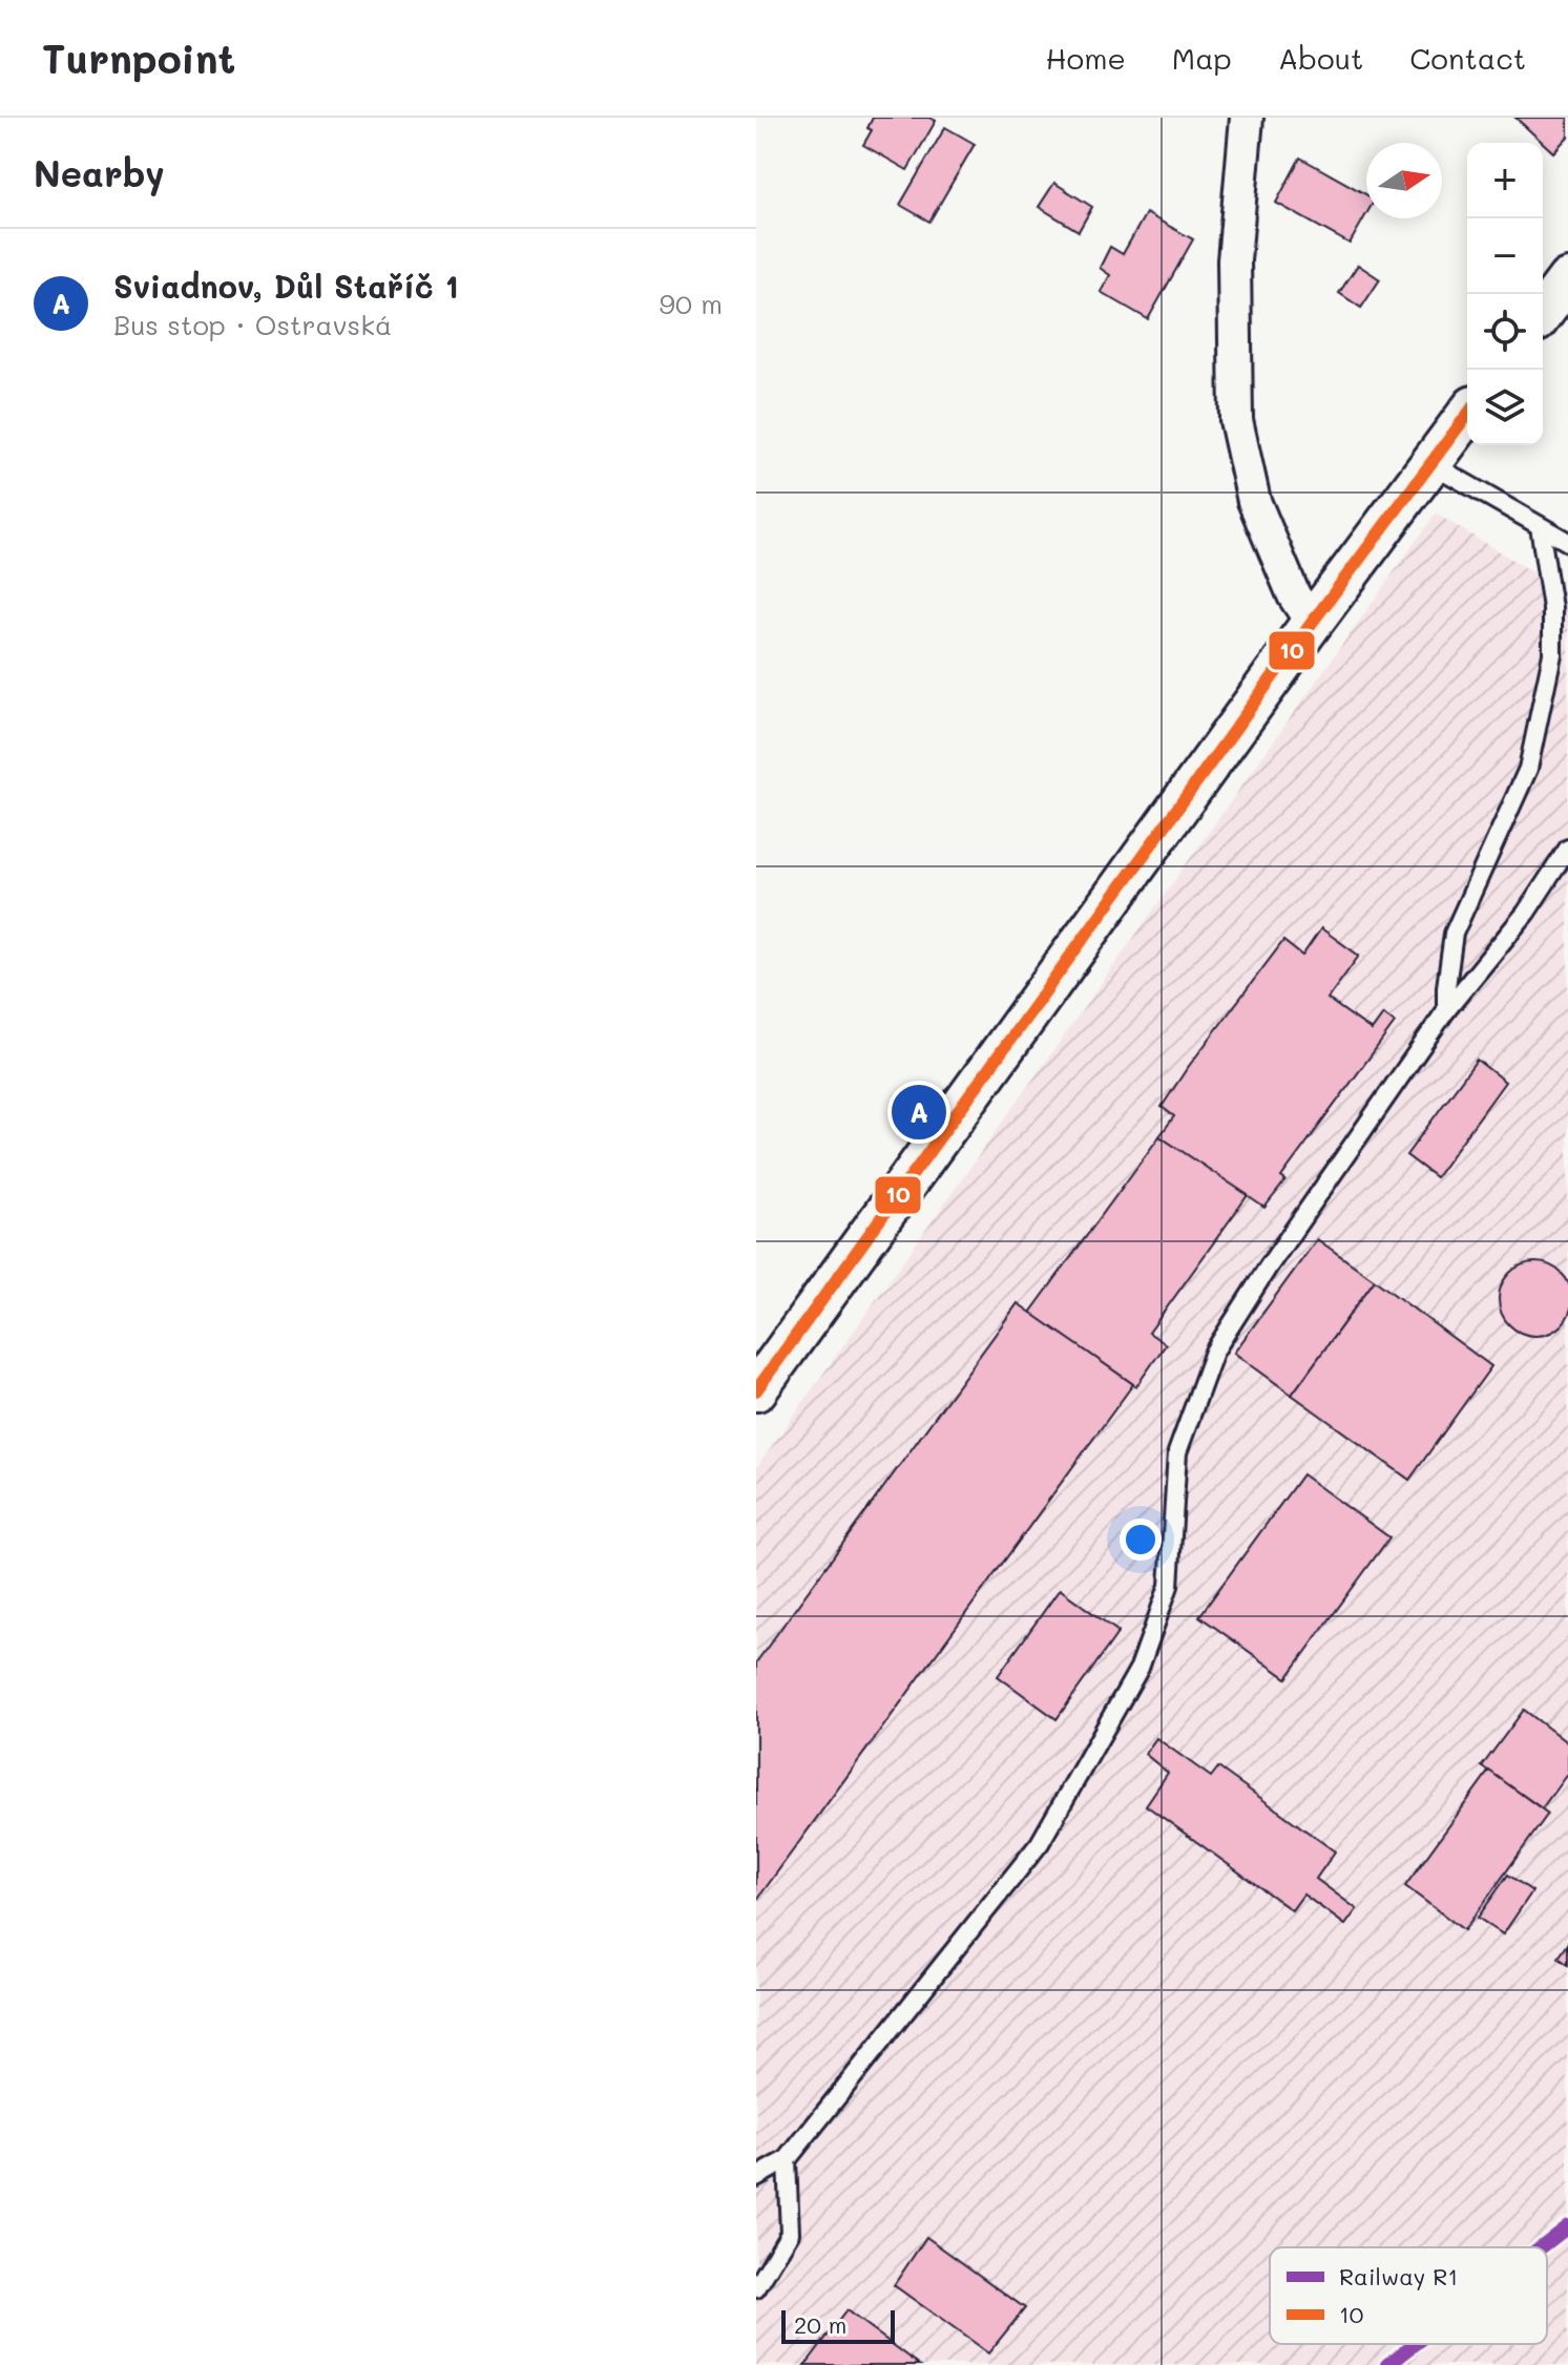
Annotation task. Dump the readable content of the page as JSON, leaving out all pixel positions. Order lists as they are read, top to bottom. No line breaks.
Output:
{"lines":["transit line 10","rail line R1"],"legend":["Railway R1","10"],"scale_bar":"20 m","north":"right","page":{"header":"Turnpoint","nav":["Home","Map","About","Contact"],"heading":"Nearby","map_buttons":["+","−"],"list":[{"mark":"A","name":"Sviadnov, Důl Staříč 1","note":"Bus stop · Ostravská","value":"90 m"}],"pins":"A","scale":"20 m"}}
